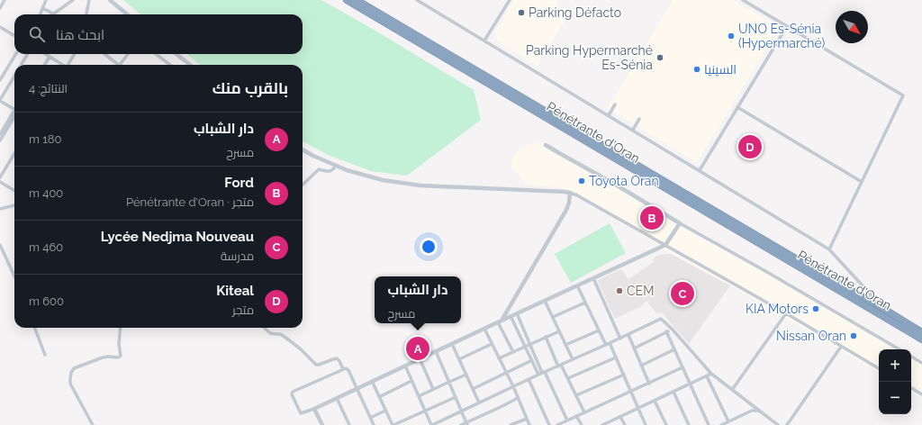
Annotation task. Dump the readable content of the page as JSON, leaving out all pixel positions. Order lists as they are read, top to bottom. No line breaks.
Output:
{"streets":{"highway":["Pénétrante d'Oran"]},"places":["Parking Défacto","UNO Es-Sénia (Hypermarché)","Parking Hypermarché Es-Sénia","السينيا","Toyota Oran","CEM","KIA Motors","Nissan Oran"],"north":"bottom right","page":{"search":"ابحث هنا","heading":["بالقرب منك","النتائج: 4"],"list":[{"mark":"A","name":"دار الشباب","note":"مسرح","value":"180 m"},{"mark":"B","name":"Ford","note":"متجر · Pénétrante d'Oran","value":"400 m"},{"mark":"C","name":"Lycée Nedjma Nouveau","note":"مدرسة","value":"460 m"},{"mark":"D","name":"Kiteal","note":"متجر","value":"600 m"}],"pins":["D","B","C","A"],"popup":["دار الشباب","مسرح"],"map_buttons":["+","−"]}}
